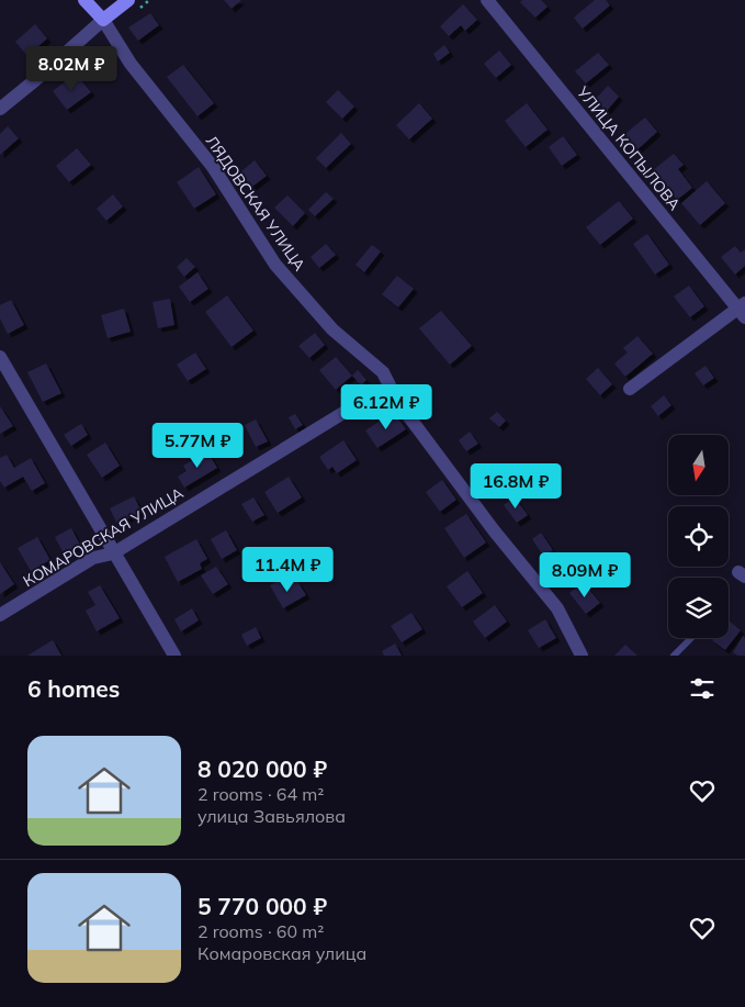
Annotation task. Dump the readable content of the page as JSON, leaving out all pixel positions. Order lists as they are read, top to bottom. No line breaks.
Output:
{"streets":{"main road":["ЛЯДОВСКАЯ УЛИЦА"],"street":["УЛИЦА КОПЫЛОВА","КОМАРОВСКАЯ УЛИЦА"]},"crossings":[["ЛЯДОВСКАЯ УЛИЦА","КОМАРОВСКАЯ УЛИЦА"]],"north":"bottom","page":{"price":["8.02M ₽","6.12M ₽","5.77M ₽","16.8M ₽","11.4M ₽","8.09M ₽"],"heading":"6 homes","list":[{"name":"8 020 000 ₽","note":"2 rooms · 64 m² · улица Завьялова"},{"name":"5 770 000 ₽","note":"2 rooms · 60 m² · Комаровская улица"}]}}
